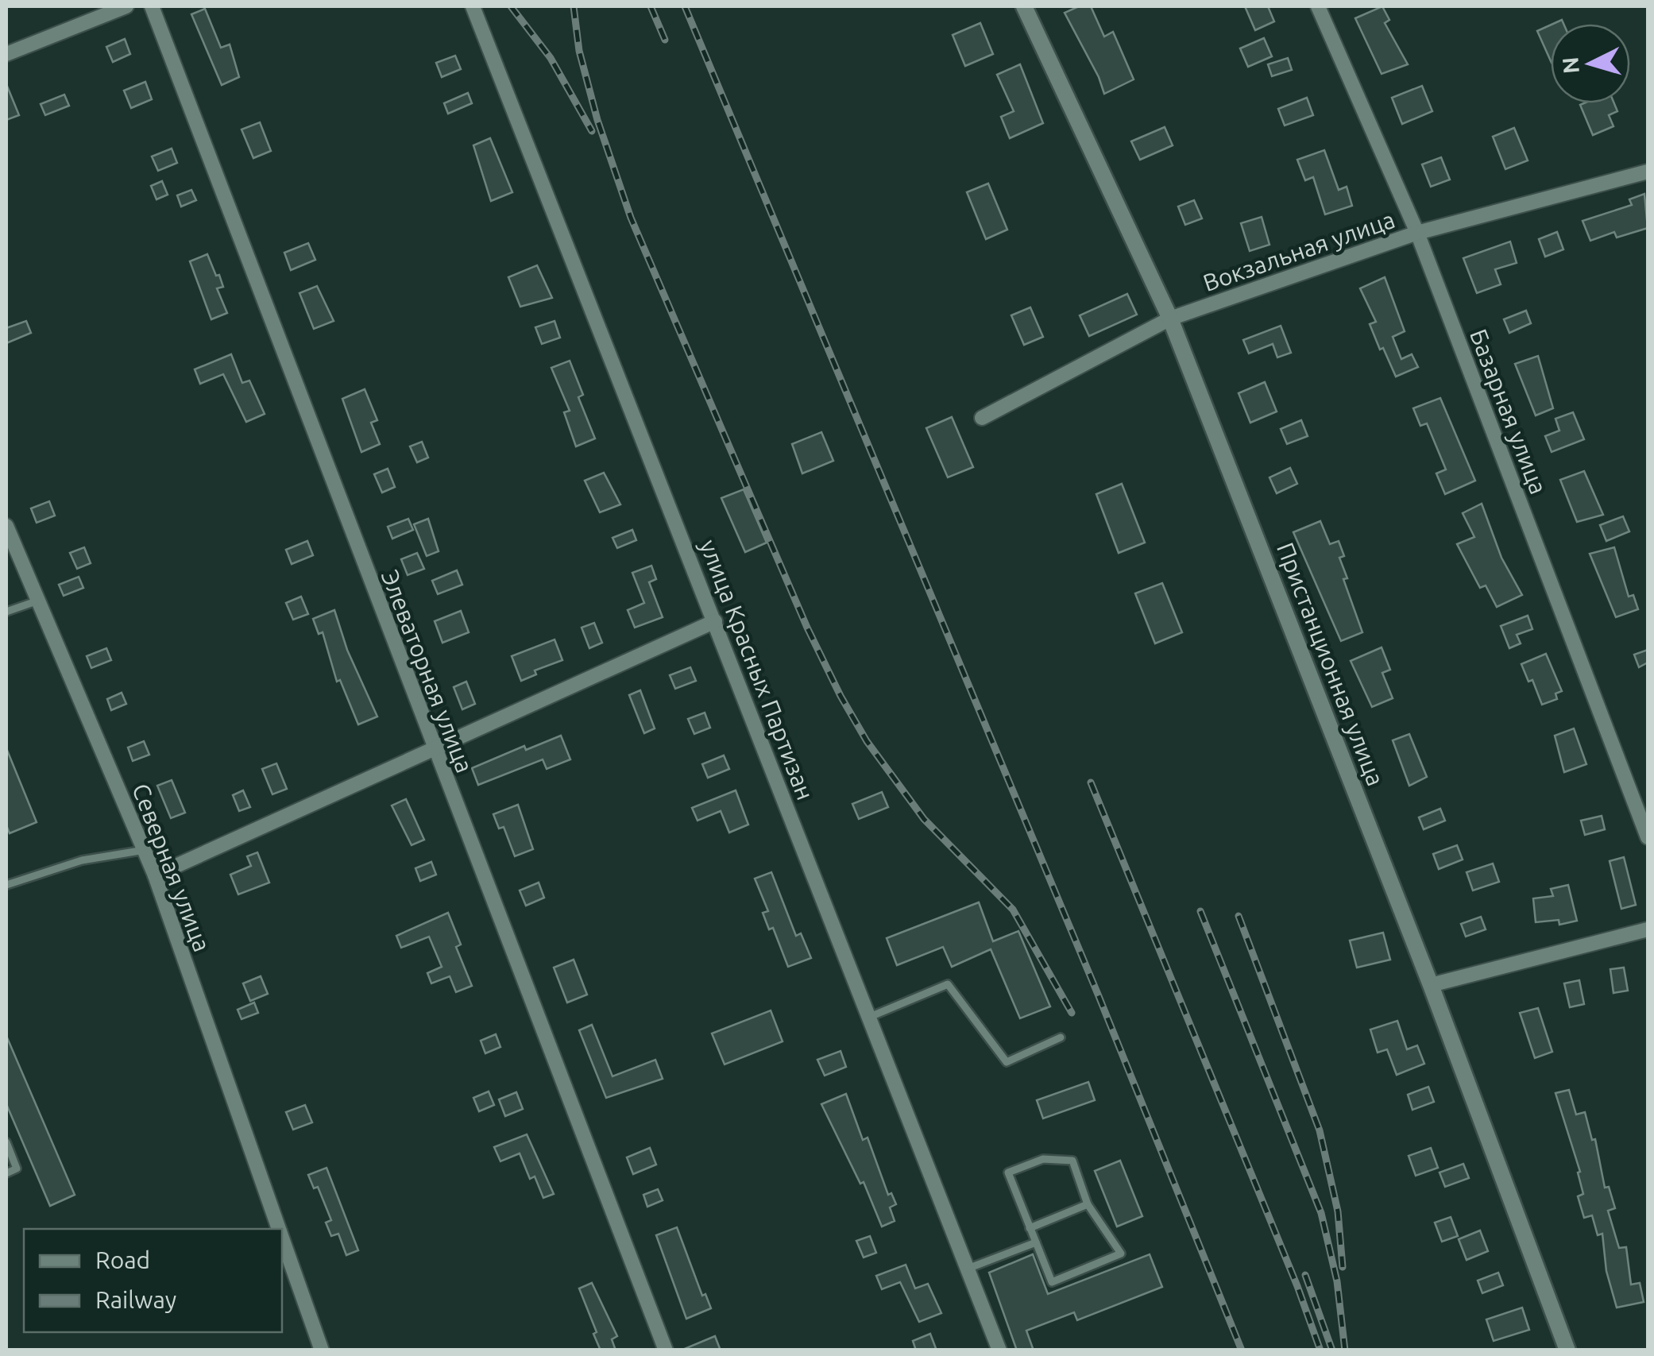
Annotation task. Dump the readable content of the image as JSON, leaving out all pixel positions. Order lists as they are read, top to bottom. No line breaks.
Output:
{"streets":{"street":["Вокзальная улица","Базарная улица","Пристанционная улица","улица Красных Партизан","Элеваторная улица","Северная улица"]},"crossings":[["Вокзальная улица","Базарная улица"],["Вокзальная улица","Пристанционная улица"]],"legend":["Road","Railway"],"north":"left"}
